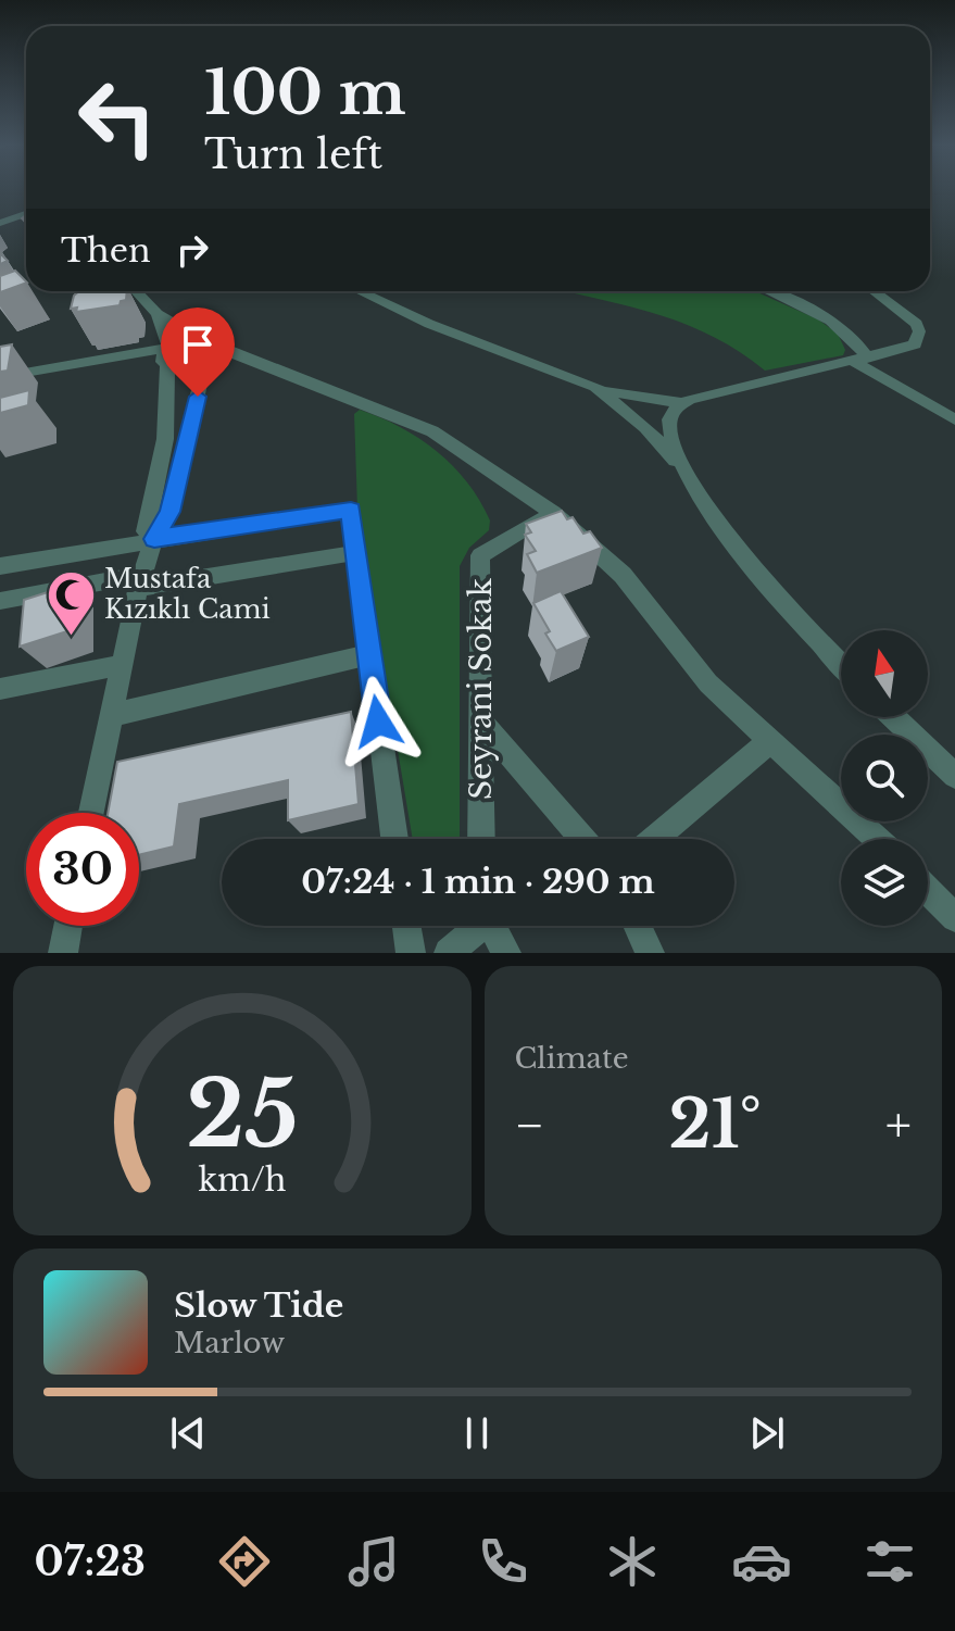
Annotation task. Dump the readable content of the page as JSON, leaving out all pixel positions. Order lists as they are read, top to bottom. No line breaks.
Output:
{"streets":{"street":["Seyrani Sokak"]},"places":{"mosque":["Mustafa Kızıklı Cami"]},"north":"top","page":{"turn":["100 m","Turn left"],"then":"Then","limit":"30","trip":"07:24 · 1 min · 290 m","tile":"Climate","heat":["−","21°","+"],"song":["Slow Tide","Marlow"],"tabs":"07:23","gauge":["25","km/h"]}}
